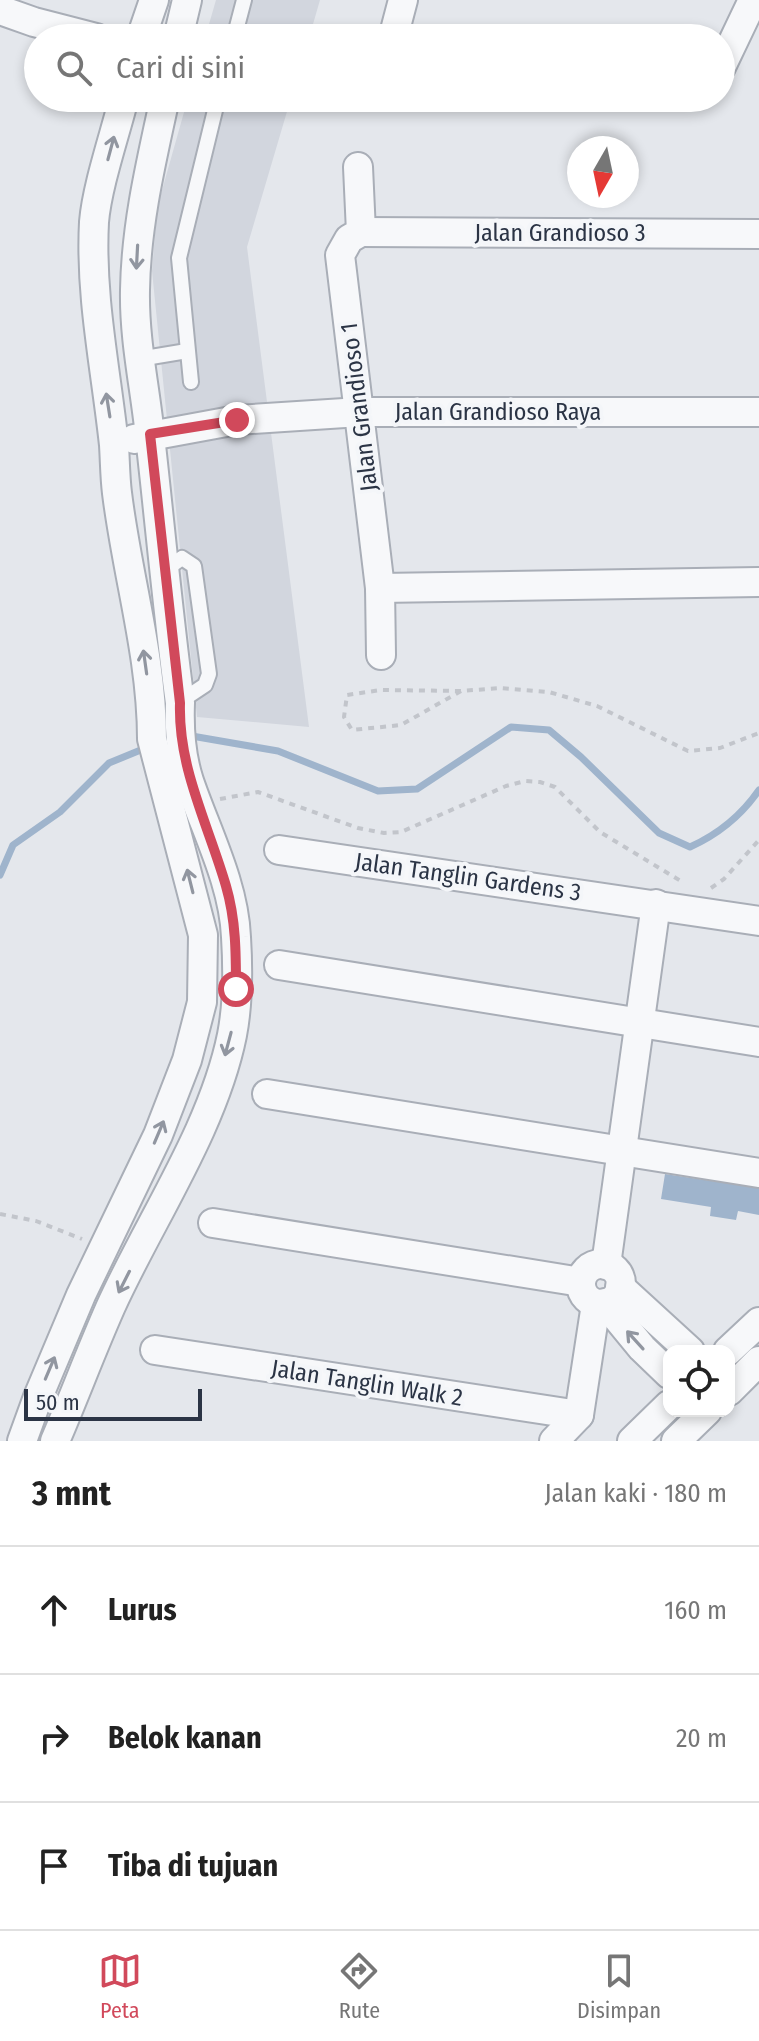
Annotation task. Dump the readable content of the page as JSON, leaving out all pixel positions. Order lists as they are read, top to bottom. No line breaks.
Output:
{"streets":{"street":["Jalan Grandioso 3","Jalan Grandioso 1","Jalan Grandioso Raya","Jalan Tanglin Gardens 3","Jalan Tanglin Walk 2"]},"crossings":[["Jalan Grandioso 3","Jalan Grandioso 1"],["Jalan Grandioso 1","Jalan Grandioso Raya"]],"scale_bar":"50 m","north":"bottom","page":{"search":"Cari di sini","scale":"50 m","heading":["3 mnt","Jalan kaki · 180 m"],"list":[["Lurus","160 m"],["Belok kanan","20 m"],"Tiba di tujuan"],"nav":["Peta","Rute","Disimpan"]}}
